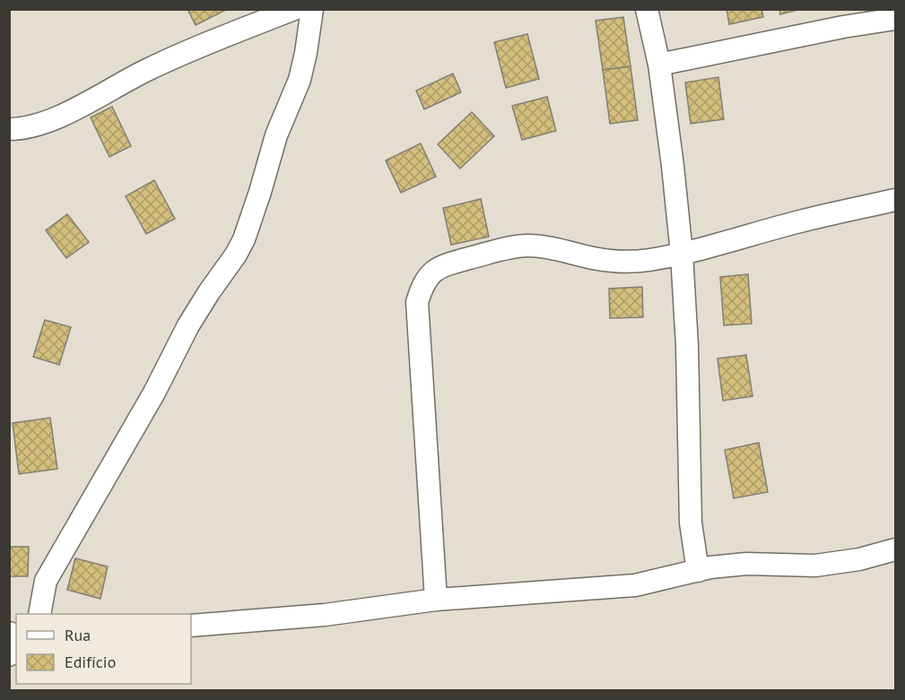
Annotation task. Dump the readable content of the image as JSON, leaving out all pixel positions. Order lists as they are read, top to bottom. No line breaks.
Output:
{"legend":["Rua","Edifício"]}
